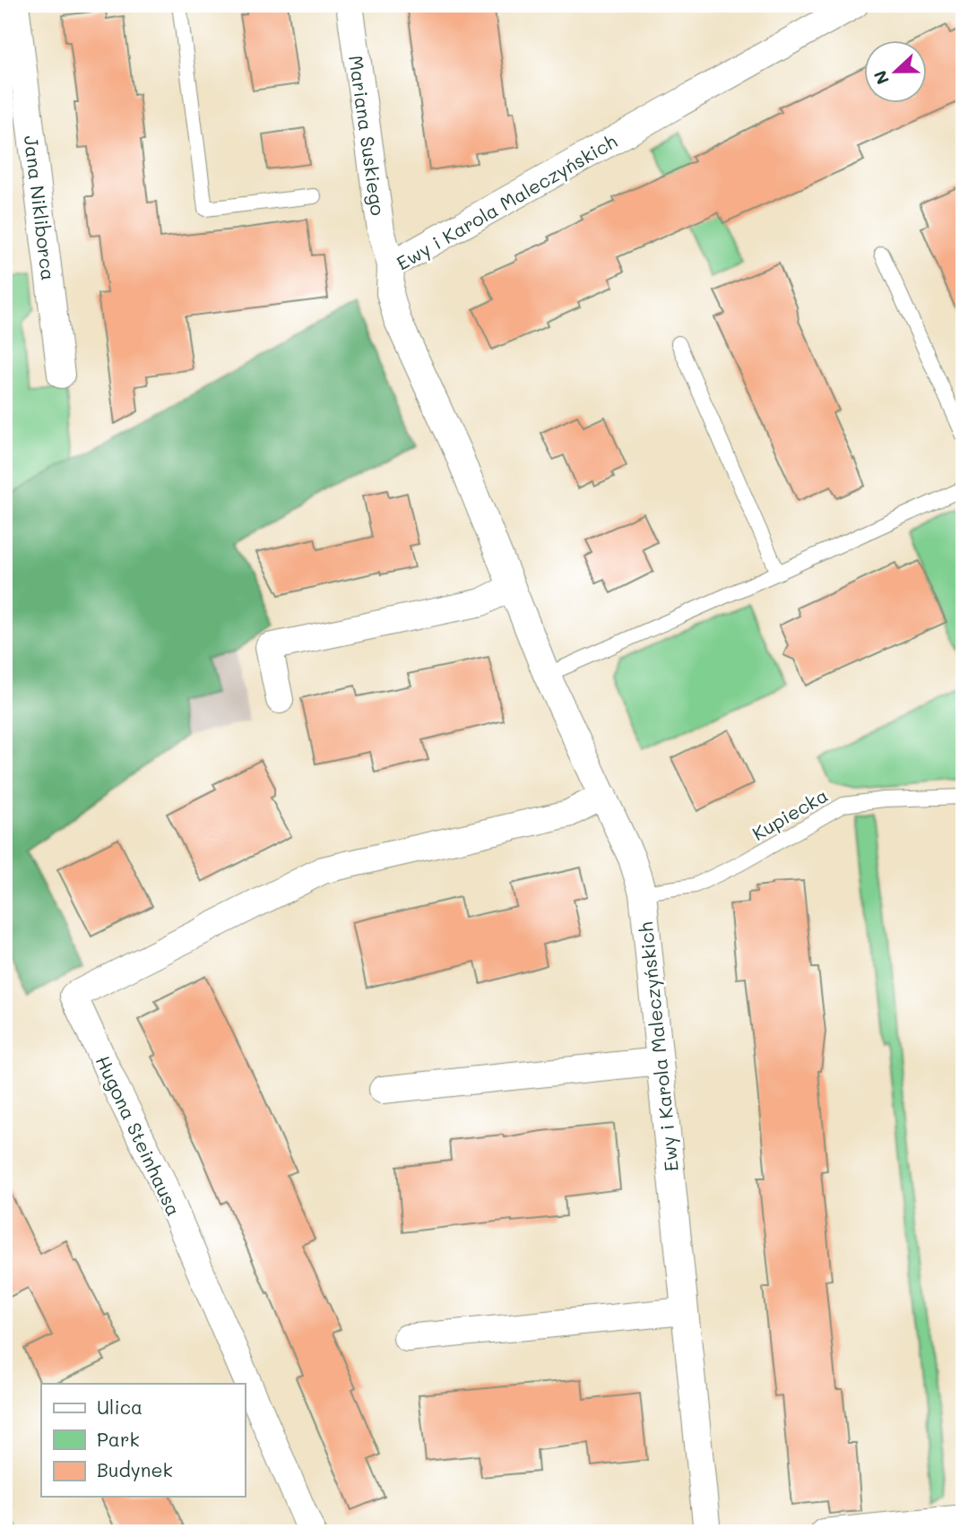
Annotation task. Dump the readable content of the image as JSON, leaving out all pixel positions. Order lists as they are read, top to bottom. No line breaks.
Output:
{"streets":{"street":["Mariana Suskiego","Ewy i Karola Maleczyńskich","Jana Nikliborca","Hugona Steinhausa"],"lane":["Kupiecka"]},"crossings":[["Mariana Suskiego","Ewy i Karola Maleczyńskich"],["Ewy i Karola Maleczyńskich","Kupiecka"],["Ewy i Karola Maleczyńskich","Hugona Steinhausa"]],"legend":["Ulica","Park","Budynek"],"north":"left"}
